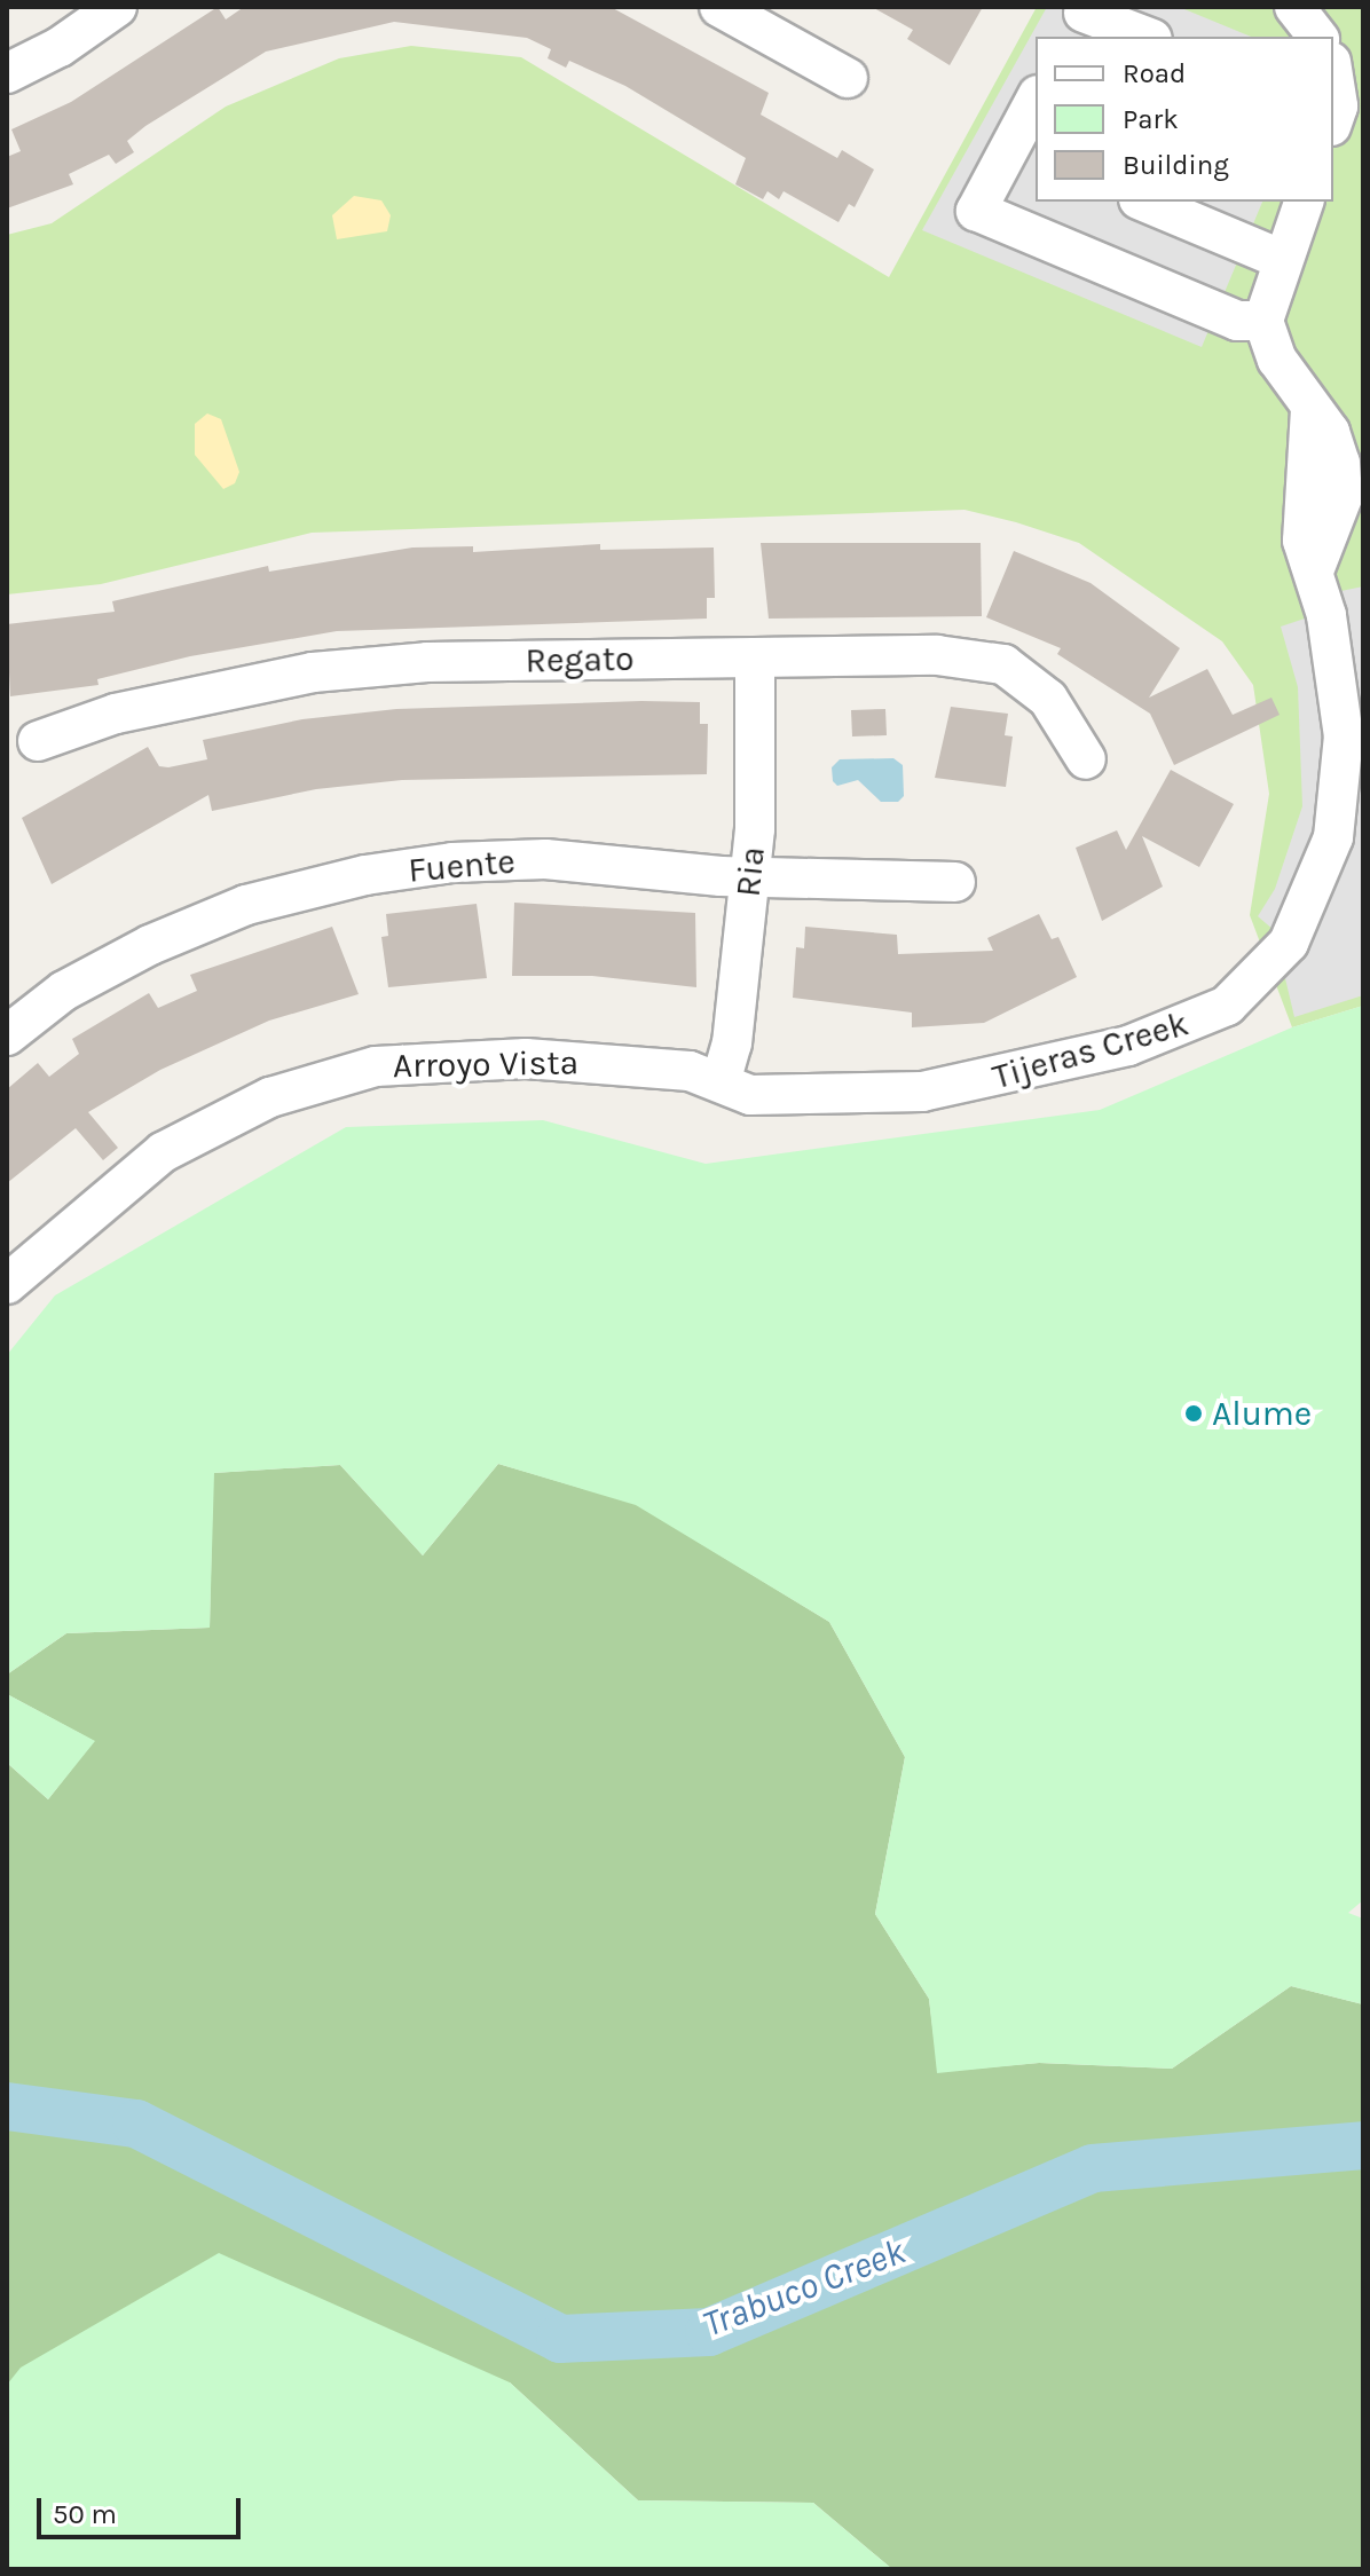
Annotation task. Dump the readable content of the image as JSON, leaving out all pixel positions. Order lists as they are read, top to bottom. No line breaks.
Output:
{"streets":{"street":["Regato","Fuente","Ria","Tijeras Creek","Arroyo Vista"]},"crossings":[["Regato","Ria"],["Fuente","Ria"],["Ria","Tijeras Creek"],["Ria","Arroyo Vista"],["Tijeras Creek","Arroyo Vista"]],"water":["Trabuco Creek"],"places":["Alume"],"legend":["Road","Park","Building"],"scale_bar":"50 m"}
